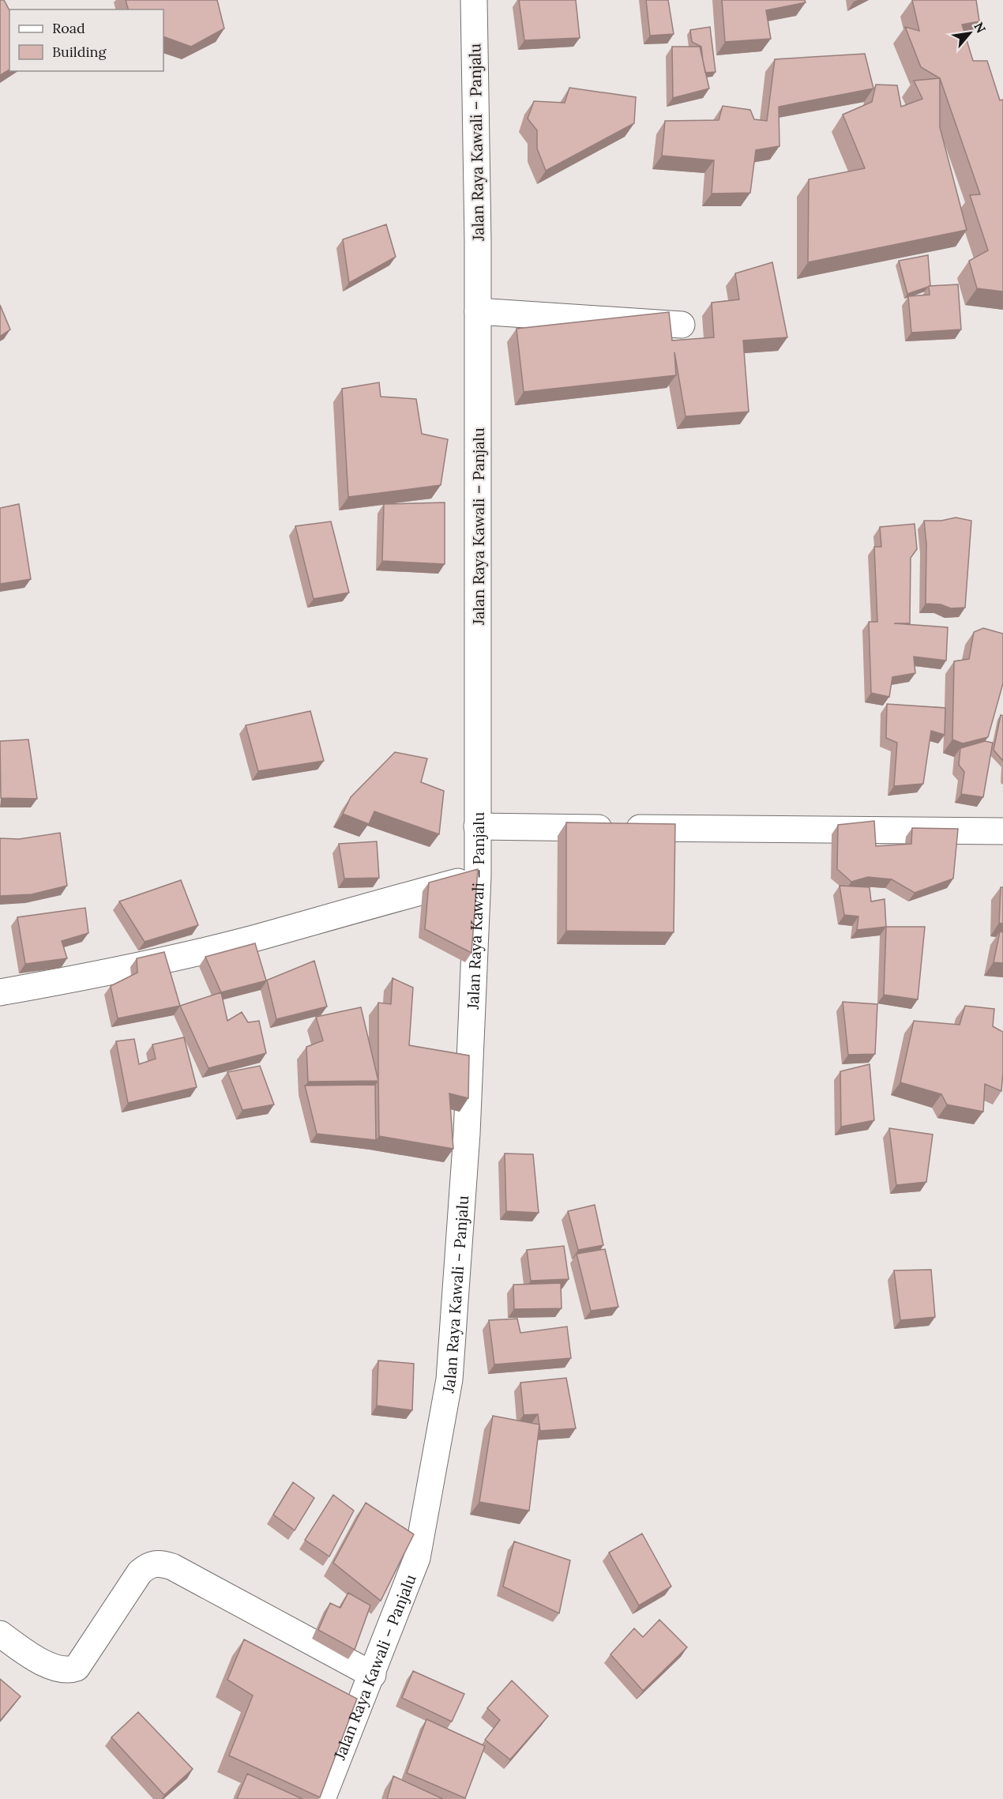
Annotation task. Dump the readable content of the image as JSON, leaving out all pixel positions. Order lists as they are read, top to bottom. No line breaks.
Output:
{"streets":{"main road":["Jalan Raya Kawali – Panjalu"]},"legend":["Road","Building"],"north":"top right"}
